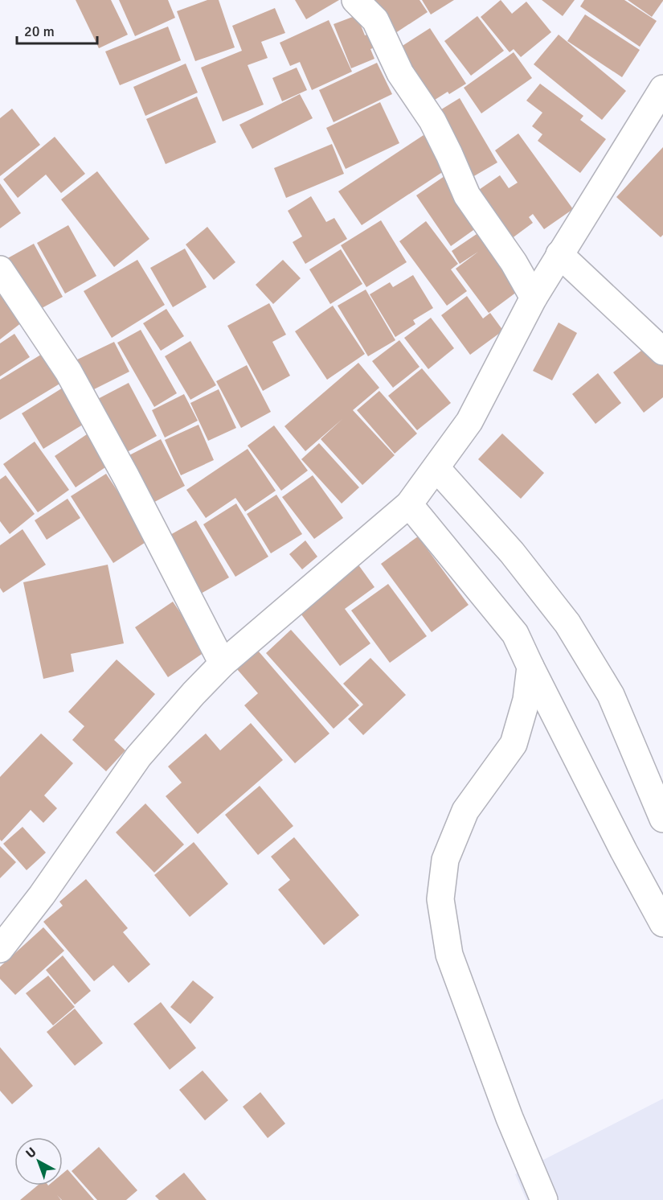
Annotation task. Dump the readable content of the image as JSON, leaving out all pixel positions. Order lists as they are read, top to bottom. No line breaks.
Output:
{"scale_bar":"20 m","north":"top left"}
